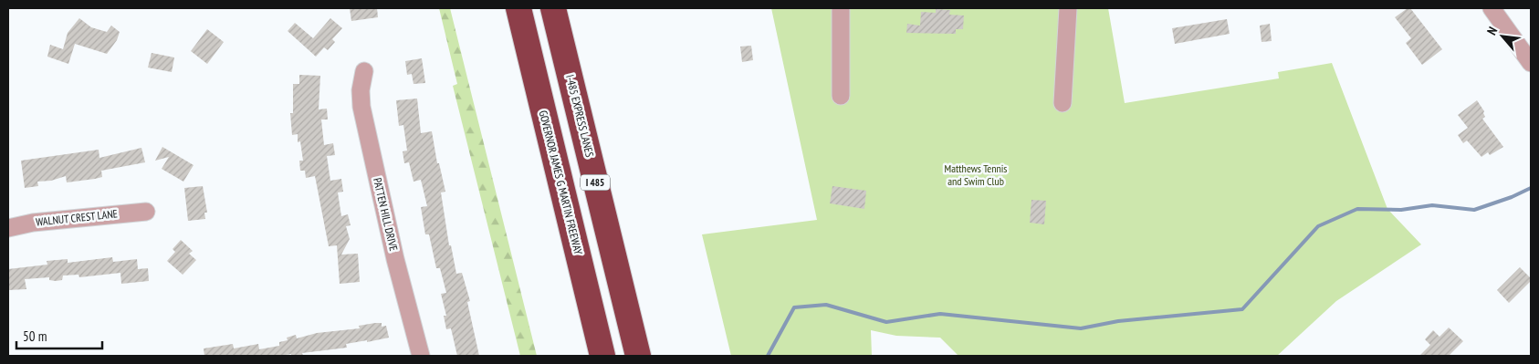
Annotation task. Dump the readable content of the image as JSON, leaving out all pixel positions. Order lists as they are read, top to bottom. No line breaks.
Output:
{"streets":{"highway":["I-485 EXPRESS LANES","GOVERNOR JAMES G MARTIN FREEWAY","I 485"],"street":["PATTEN HILL DRIVE","WALNUT CREST LANE"]},"parks":["Matthews Tennis and Swim Club"],"scale_bar":"50 m","north":"top left"}
